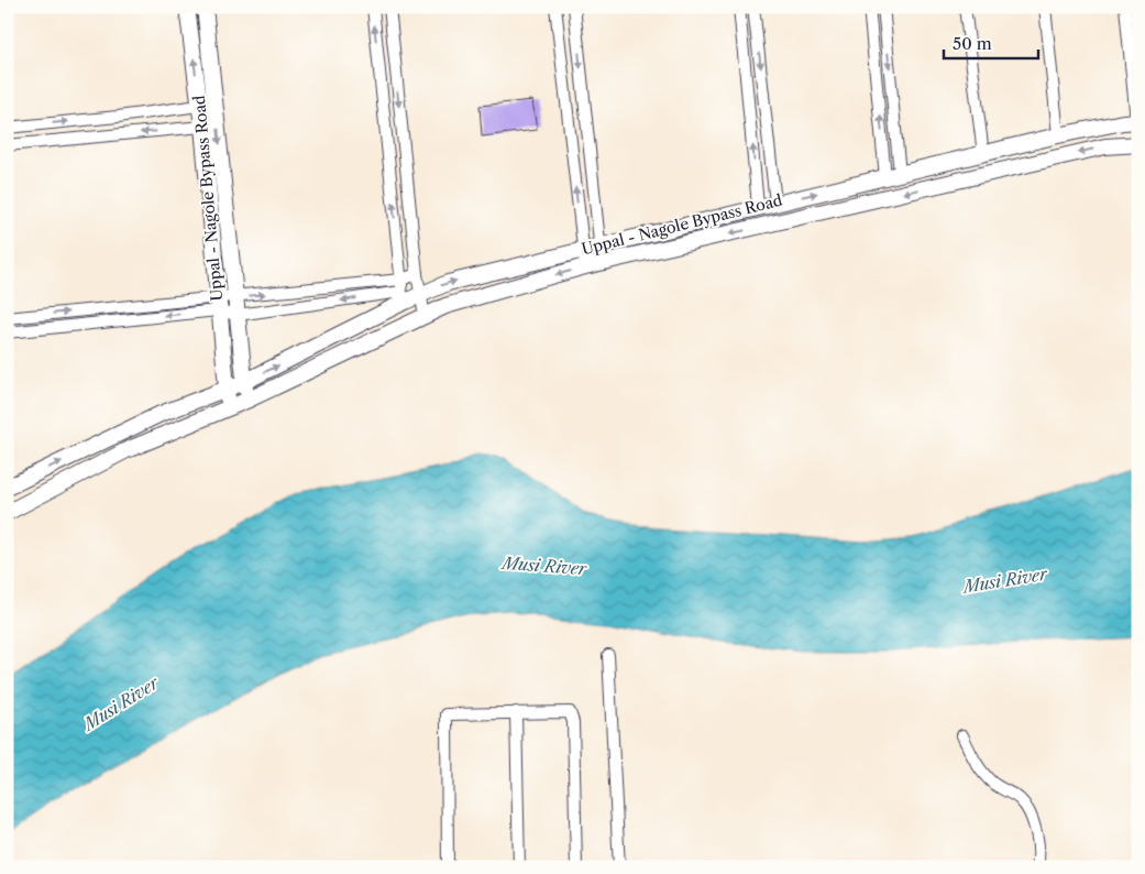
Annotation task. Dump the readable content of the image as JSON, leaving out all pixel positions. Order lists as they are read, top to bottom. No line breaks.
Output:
{"streets":{"street":["Uppal - Nagole Bypass Road"]},"water":["Musi River"],"scale_bar":"50 m"}
